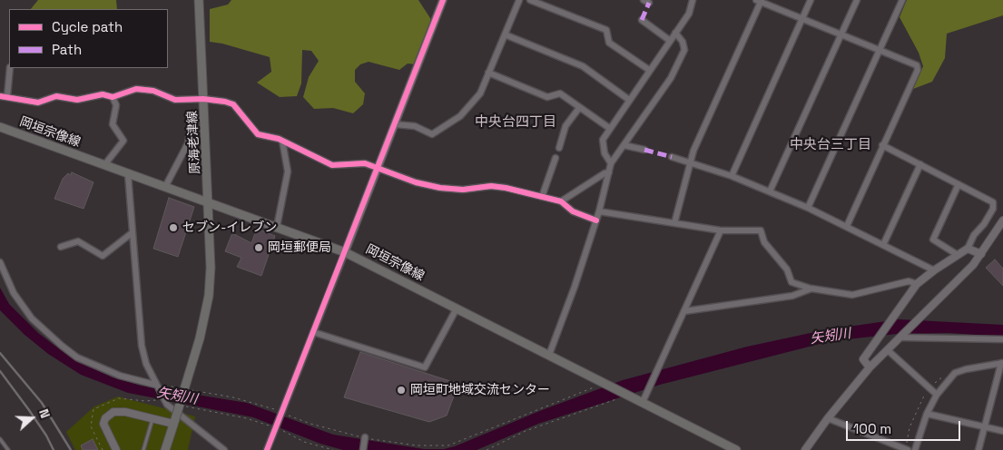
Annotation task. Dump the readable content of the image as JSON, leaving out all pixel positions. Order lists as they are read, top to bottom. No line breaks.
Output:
{"streets":{"main road":["岡垣宗像線","原海老津線"]},"crossings":[["岡垣宗像線","原海老津線"]],"districts":["中央台四丁目","中央台三丁目"],"water":["矢矧川"],"places":["セブン-イレブン","岡垣郵便局","岡垣町地域交流センター"],"legend":["Cycle path","Path"],"scale_bar":"100 m","north":"right"}
